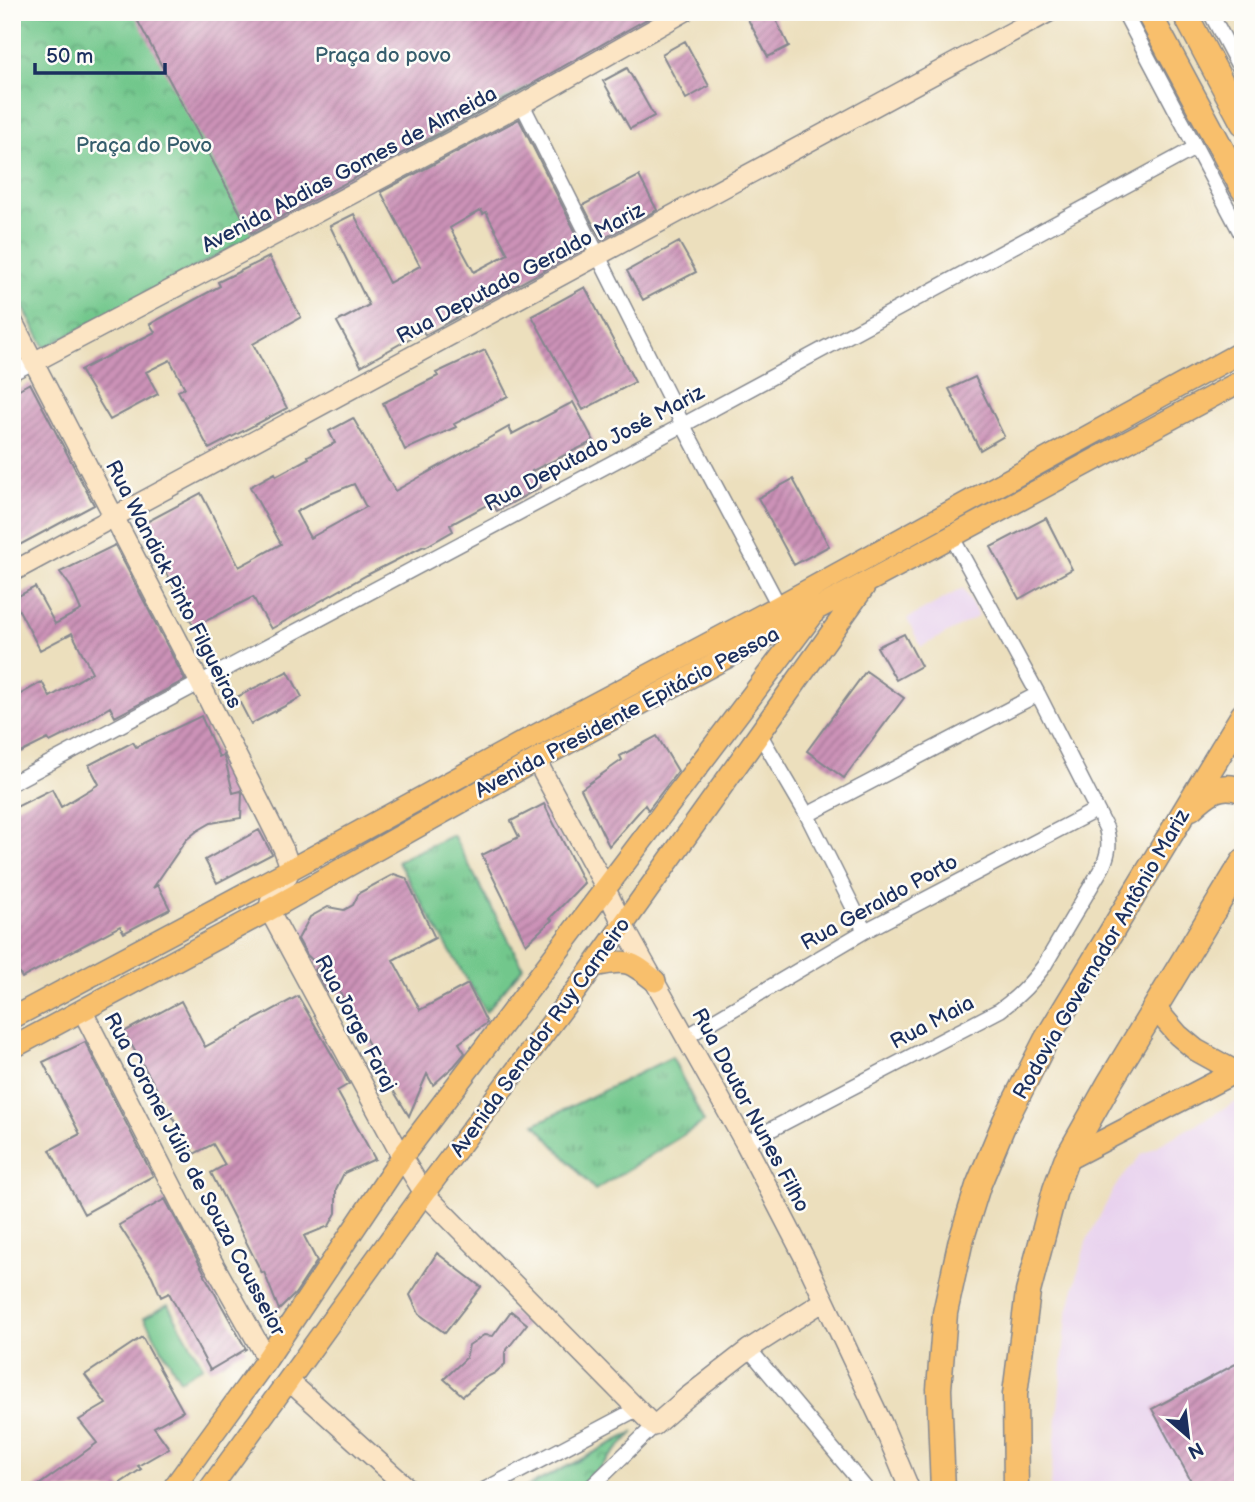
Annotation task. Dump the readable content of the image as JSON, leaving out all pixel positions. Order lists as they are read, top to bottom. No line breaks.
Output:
{"streets":{"highway":["Rodovia Governador Antônio Mariz"],"main road":["Avenida Presidente Epitácio Pessoa","Avenida Senador Ruy Carneiro"],"street":["Avenida Abdias Gomes de Almeida","Rua Deputado Geraldo Mariz","Rua Deputado José Mariz","Rua Wandick Pinto Filgueiras","Rua Geraldo Porto","Rua Maia","Rua Jorge Faraj","Rua Doutor Nunes Filho","Rua Coronel Júlio de Souza Cousseior"]},"crossings":[["Avenida Abdias Gomes de Almeida","Rua Wandick Pinto Filgueiras"],["Rua Deputado Geraldo Mariz","Rua Wandick Pinto Filgueiras"],["Rua Deputado José Mariz","Rua Wandick Pinto Filgueiras"],["Rua Wandick Pinto Filgueiras","Avenida Presidente Epitácio Pessoa"],["Avenida Presidente Epitácio Pessoa","Rua Maia"],["Avenida Presidente Epitácio Pessoa","Rua Jorge Faraj"],["Avenida Presidente Epitácio Pessoa","Avenida Senador Ruy Carneiro"],["Avenida Presidente Epitácio Pessoa","Rua Doutor Nunes Filho"],["Avenida Presidente Epitácio Pessoa","Rua Coronel Júlio de Souza Cousseior"],["Rua Geraldo Porto","Rua Maia"],["Rua Geraldo Porto","Rua Doutor Nunes Filho"],["Rua Maia","Rua Doutor Nunes Filho"],["Rua Jorge Faraj","Avenida Senador Ruy Carneiro"],["Avenida Senador Ruy Carneiro","Rua Doutor Nunes Filho"],["Avenida Senador Ruy Carneiro","Rua Coronel Júlio de Souza Cousseior"]],"parks":["Praça do povo","Praça do Povo"],"scale_bar":"50 m","north":"bottom right"}
